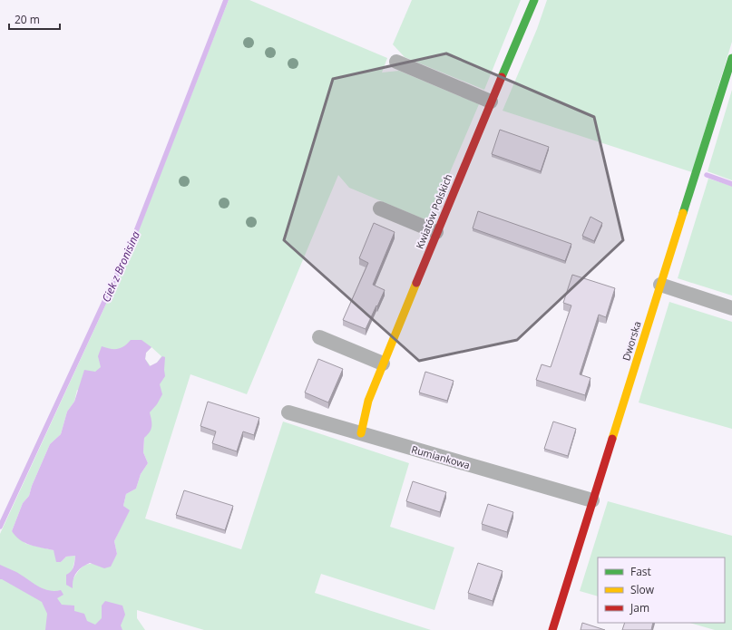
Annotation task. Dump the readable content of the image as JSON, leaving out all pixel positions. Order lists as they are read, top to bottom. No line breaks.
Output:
{"streets":{"street":["Kwiatów Polskich","Dworska","Rumiankowa"]},"crossings":[["Kwiatów Polskich","Rumiankowa"],["Dworska","Rumiankowa"]],"water":["Ciek z Bronisina"],"legend":["Fast","Slow","Jam"],"scale_bar":"20 m"}
